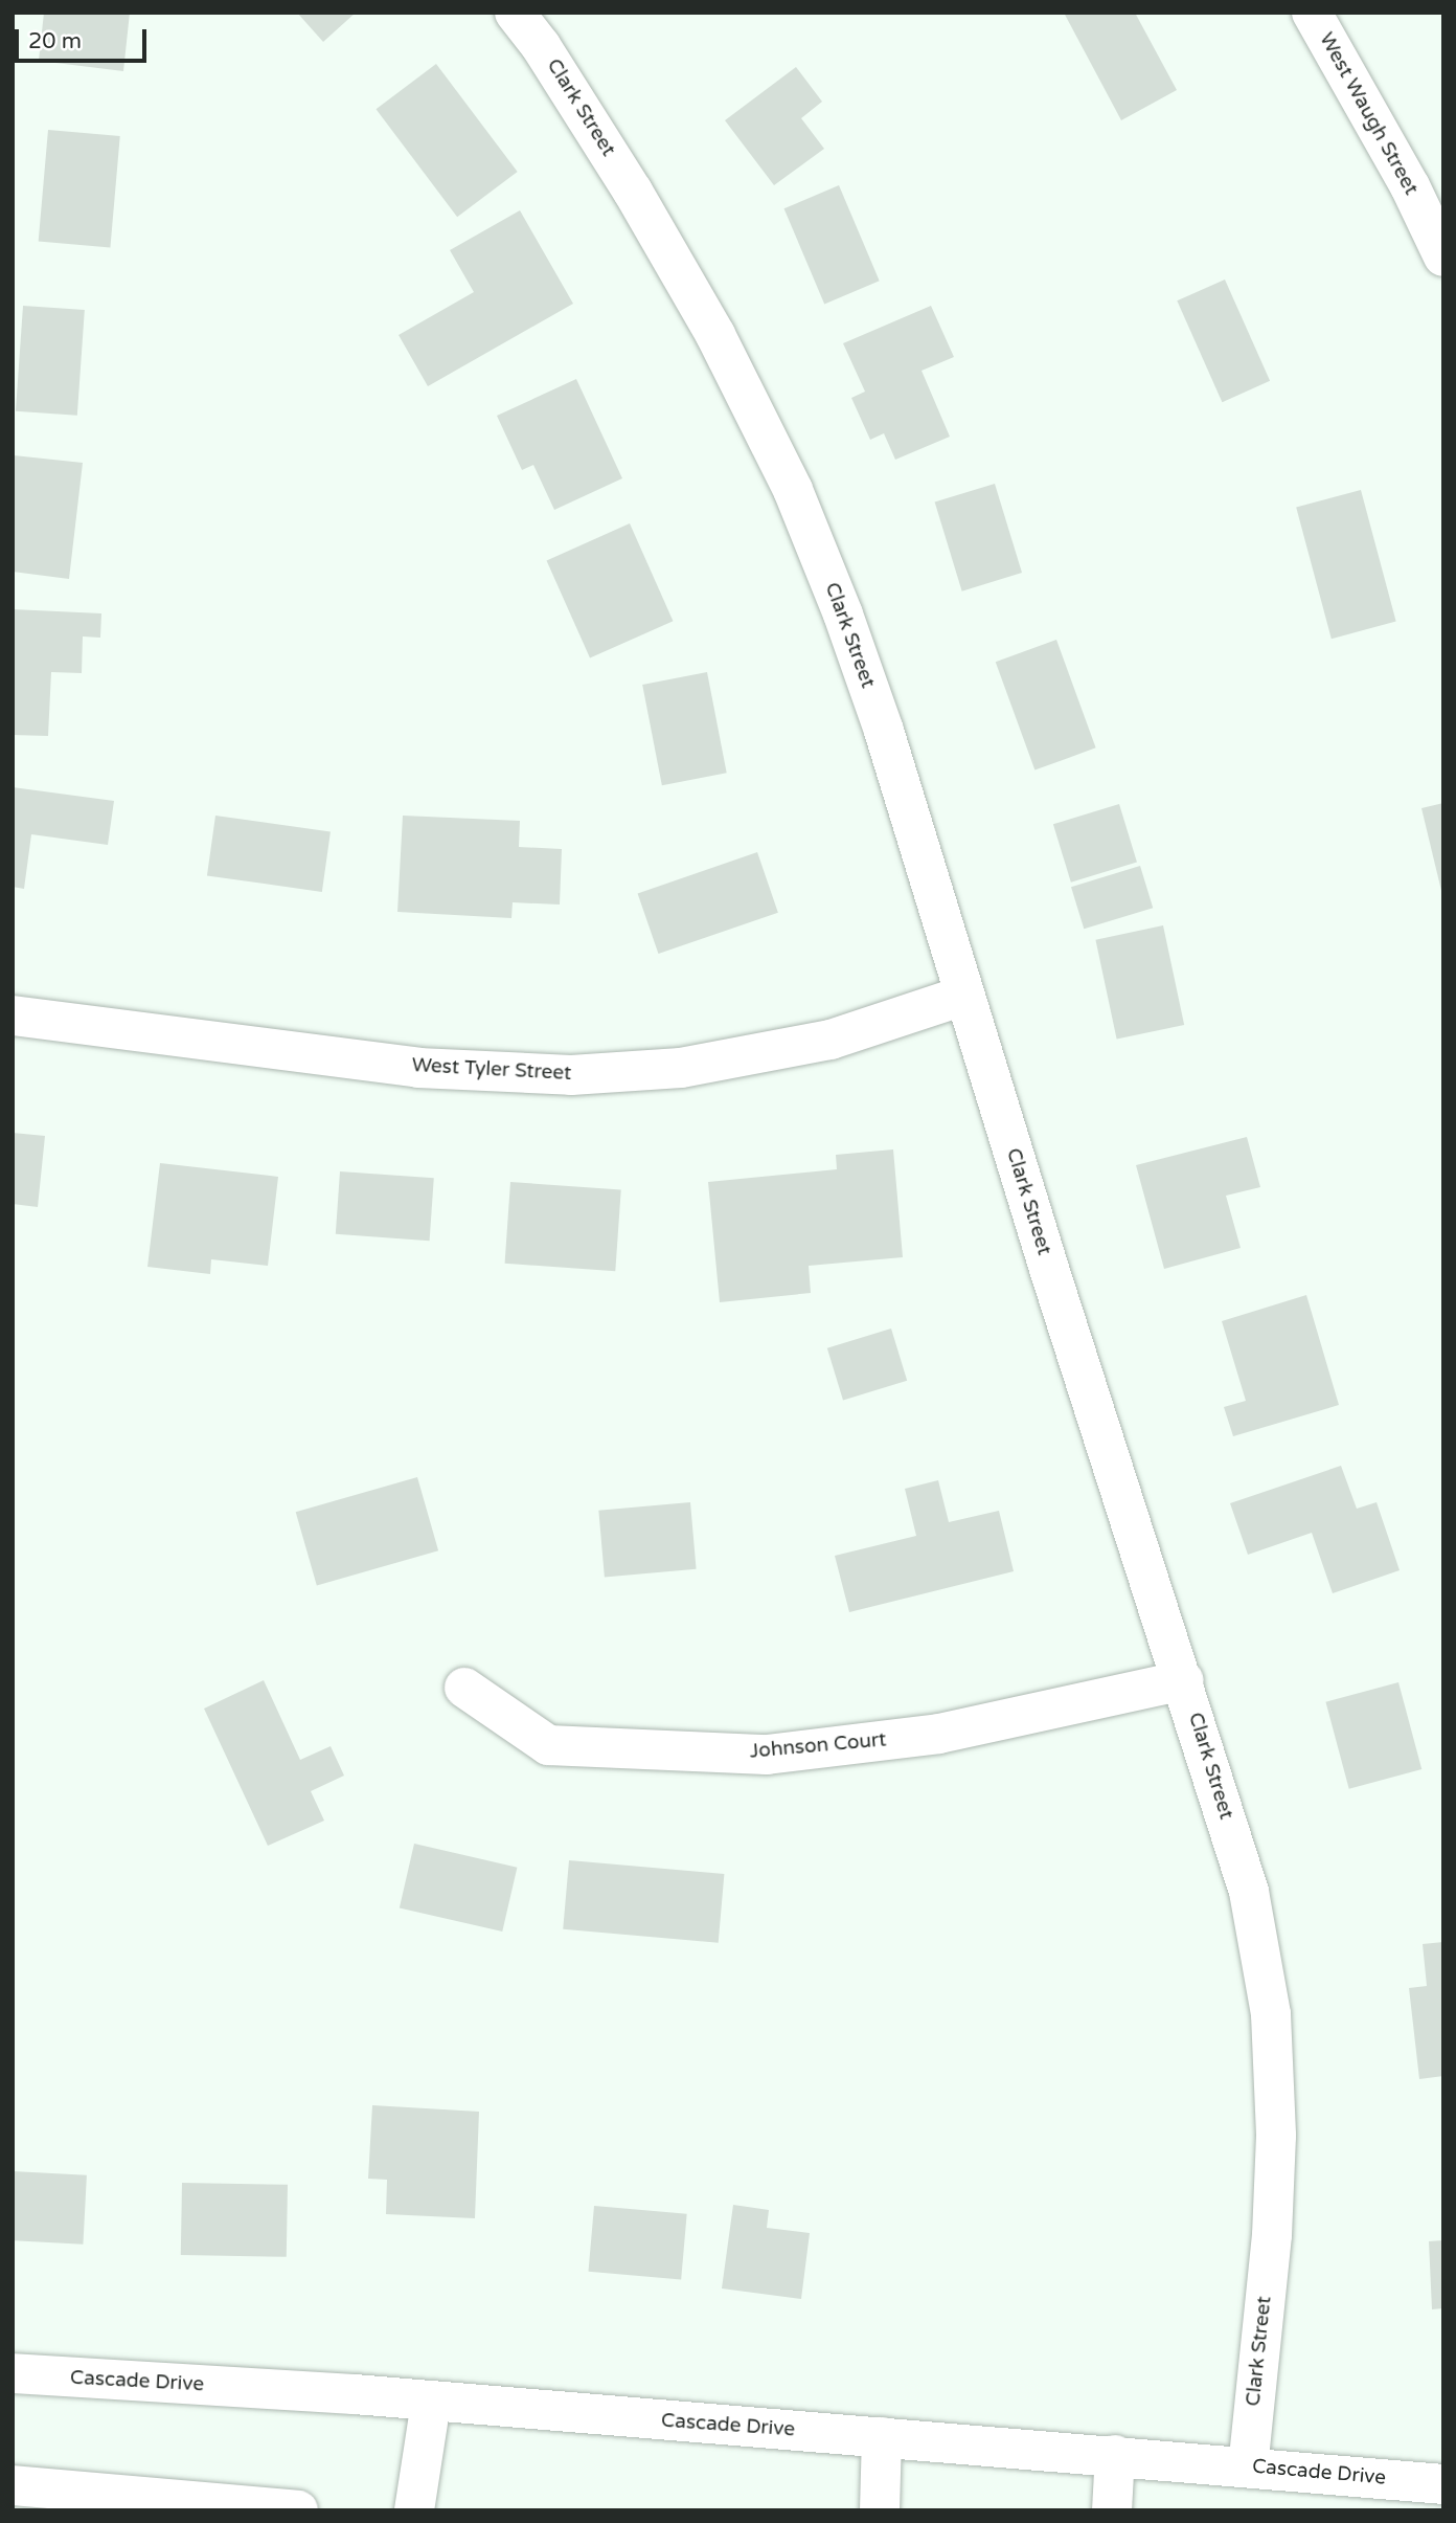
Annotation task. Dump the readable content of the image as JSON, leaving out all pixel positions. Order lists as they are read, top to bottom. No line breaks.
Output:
{"streets":{"street":["Clark Street","West Waugh Street","West Tyler Street","Johnson Court","Cascade Drive"]},"crossings":[["Clark Street","West Tyler Street"],["Clark Street","Johnson Court"],["Clark Street","Cascade Drive"]],"scale_bar":"20 m"}
